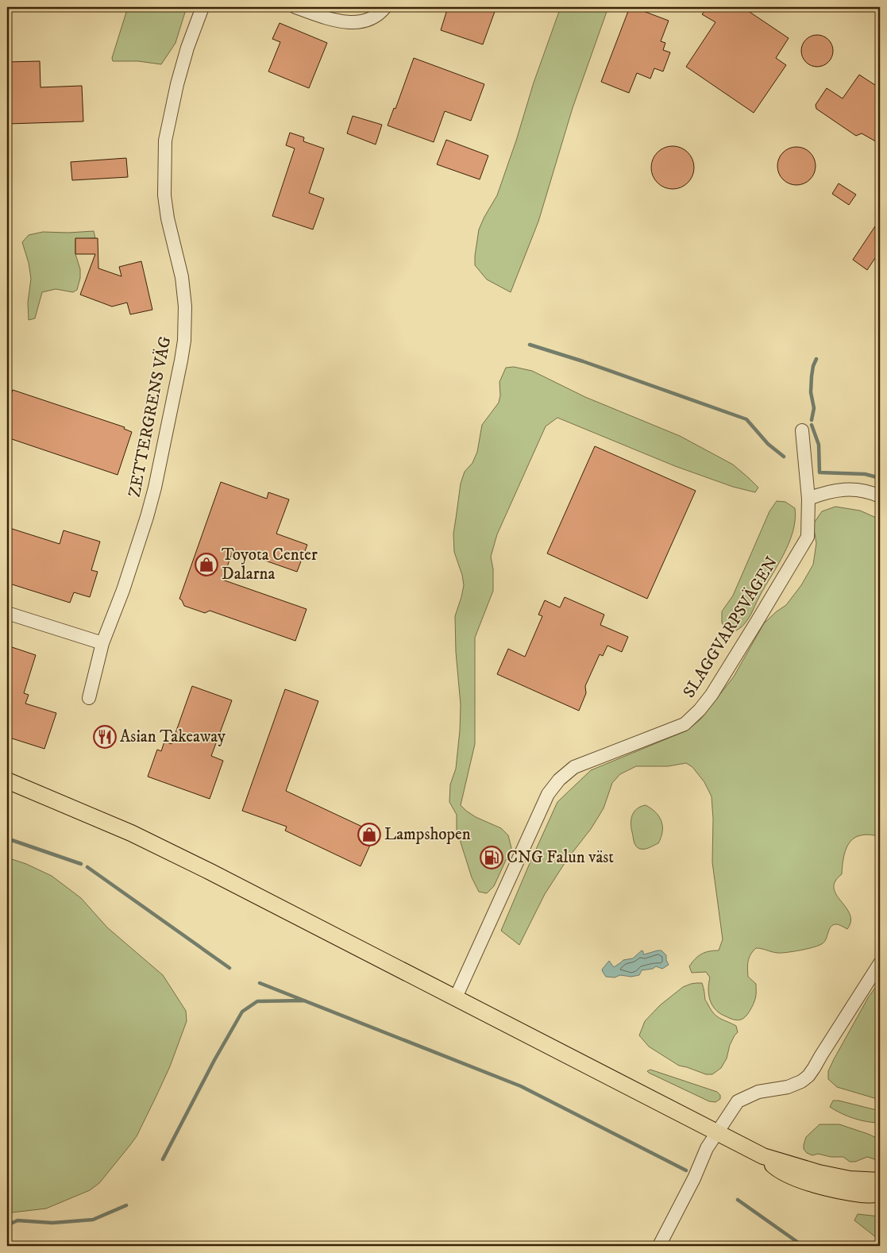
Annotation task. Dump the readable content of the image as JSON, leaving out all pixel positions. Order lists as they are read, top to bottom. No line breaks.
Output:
{"streets":{"street":["ZETTERGRENS VÄG","SLAGGVARPSVÄGEN"]},"places":{"shop":["Toyota Center Dalarna","Lampshopen"],"restaurant":["Asian Takeaway"],"fuel station":["CNG Falun väst"]}}
